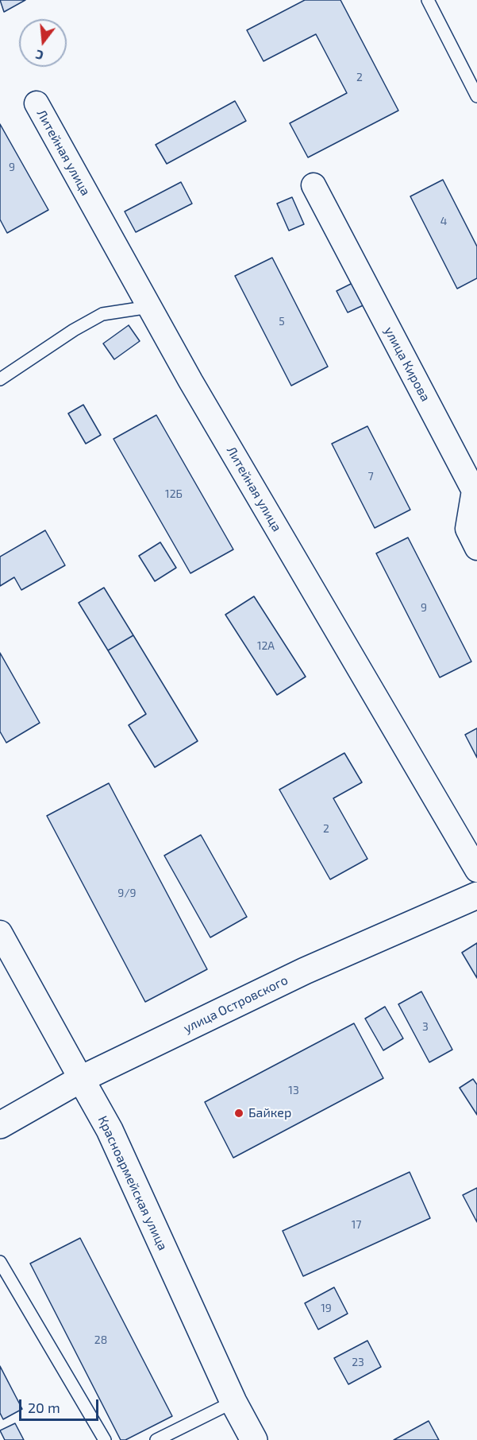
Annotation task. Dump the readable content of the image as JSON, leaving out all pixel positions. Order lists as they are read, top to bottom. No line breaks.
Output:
{"streets":{"street":["Литейная улица","улица Кирова","улица Островского","Красноармейская улица"]},"crossings":[["улица Островского","Красноармейская улица"]],"places":["Байкер"],"house_numbers":["2","9","4","5","7","12Б","9","12А","2","9/9","3","13","17","19","28","23"],"scale_bar":"20 m","north":"bottom"}
